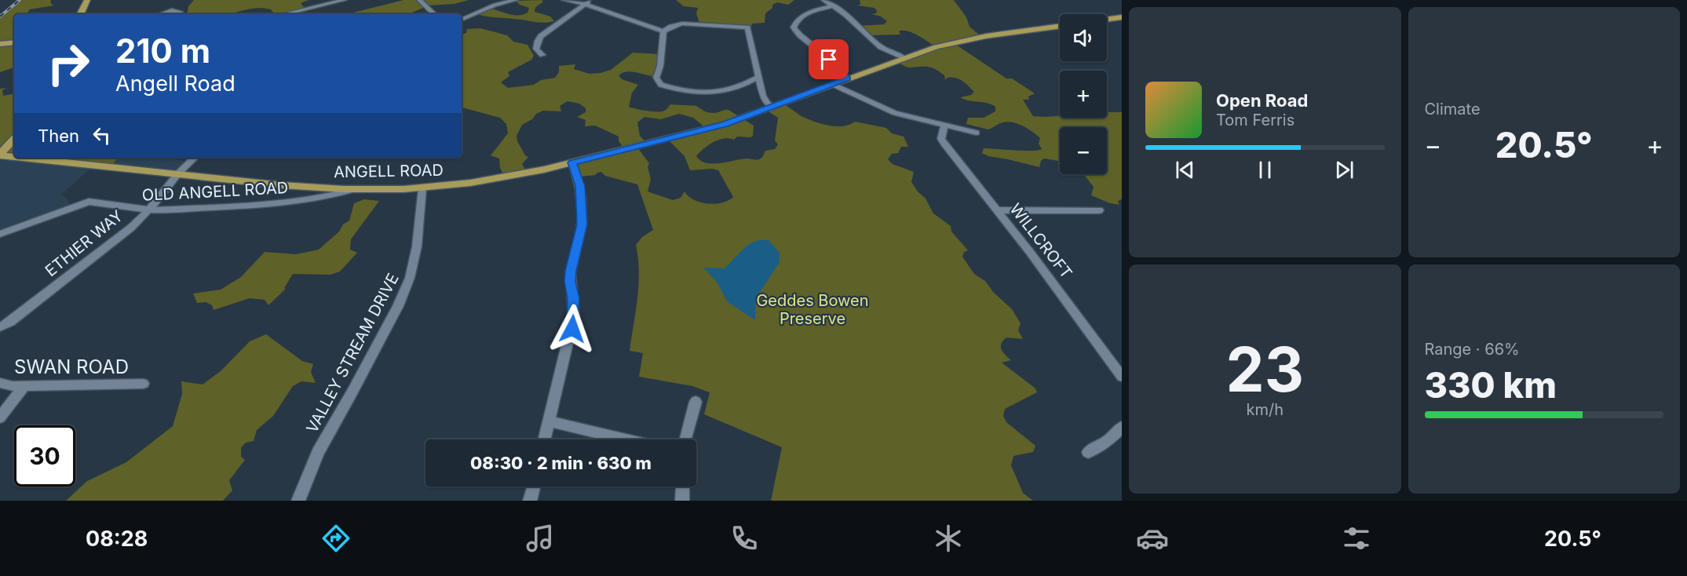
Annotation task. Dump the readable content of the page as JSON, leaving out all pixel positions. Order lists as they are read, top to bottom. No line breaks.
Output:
{"streets":{"main road":["ANGELL ROAD"],"street":["OLD ANGELL ROAD","WILLCROFT","ETHIER WAY","VALLEY STREAM DRIVE","SWAN ROAD"]},"crossings":[["ANGELL ROAD","OLD ANGELL ROAD"],["ANGELL ROAD","ETHIER WAY"],["ANGELL ROAD","VALLEY STREAM DRIVE"],["OLD ANGELL ROAD","ETHIER WAY"]],"parks":["Geddes Bowen Preserve"],"page":{"tile":["Climate",["23","km/h"],["Range · 66%","330 km"]],"map_buttons":["+","−"],"turn":["210 m","Angell Road"],"song":["Open Road","Tom Ferris"],"then":"Then","heat":["−","20.5°","+"],"limit":"30","trip":"08:30 · 2 min · 630 m","tabs":["08:28","20.5°"]}}
